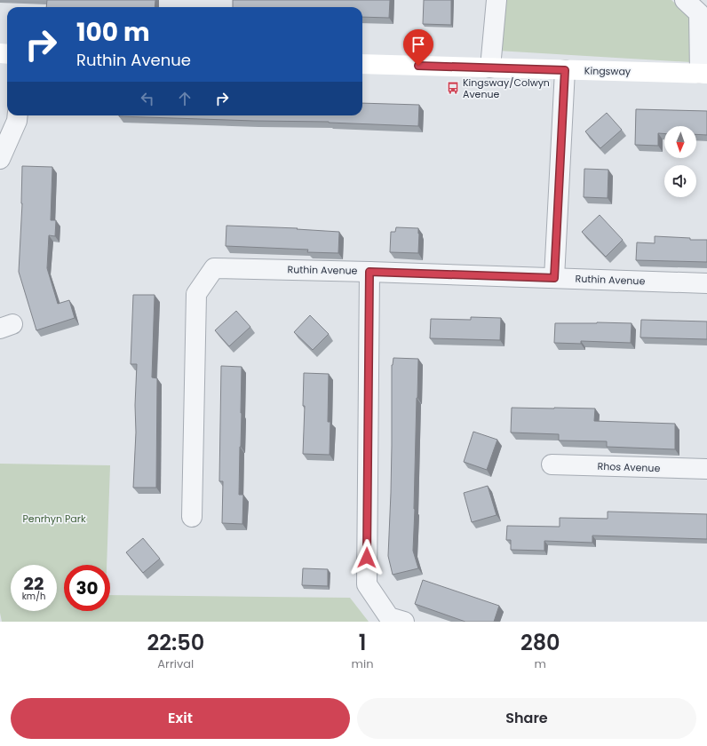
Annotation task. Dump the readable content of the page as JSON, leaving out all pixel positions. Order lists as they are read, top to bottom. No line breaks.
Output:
{"streets":{"street":["Kingsway","Ruthin Avenue","Rhos Avenue"]},"parks":["Penrhyn Park"],"places":{"bus stop":["Kingsway/Colwyn Avenue"]},"north":"bottom","page":{"turn":["100 m","Ruthin Avenue"],"speed":"22 km/h","limit":"30","eta":["22:50","Arrival","1","min","280","m"],"buttons":["Exit","Share"]}}
